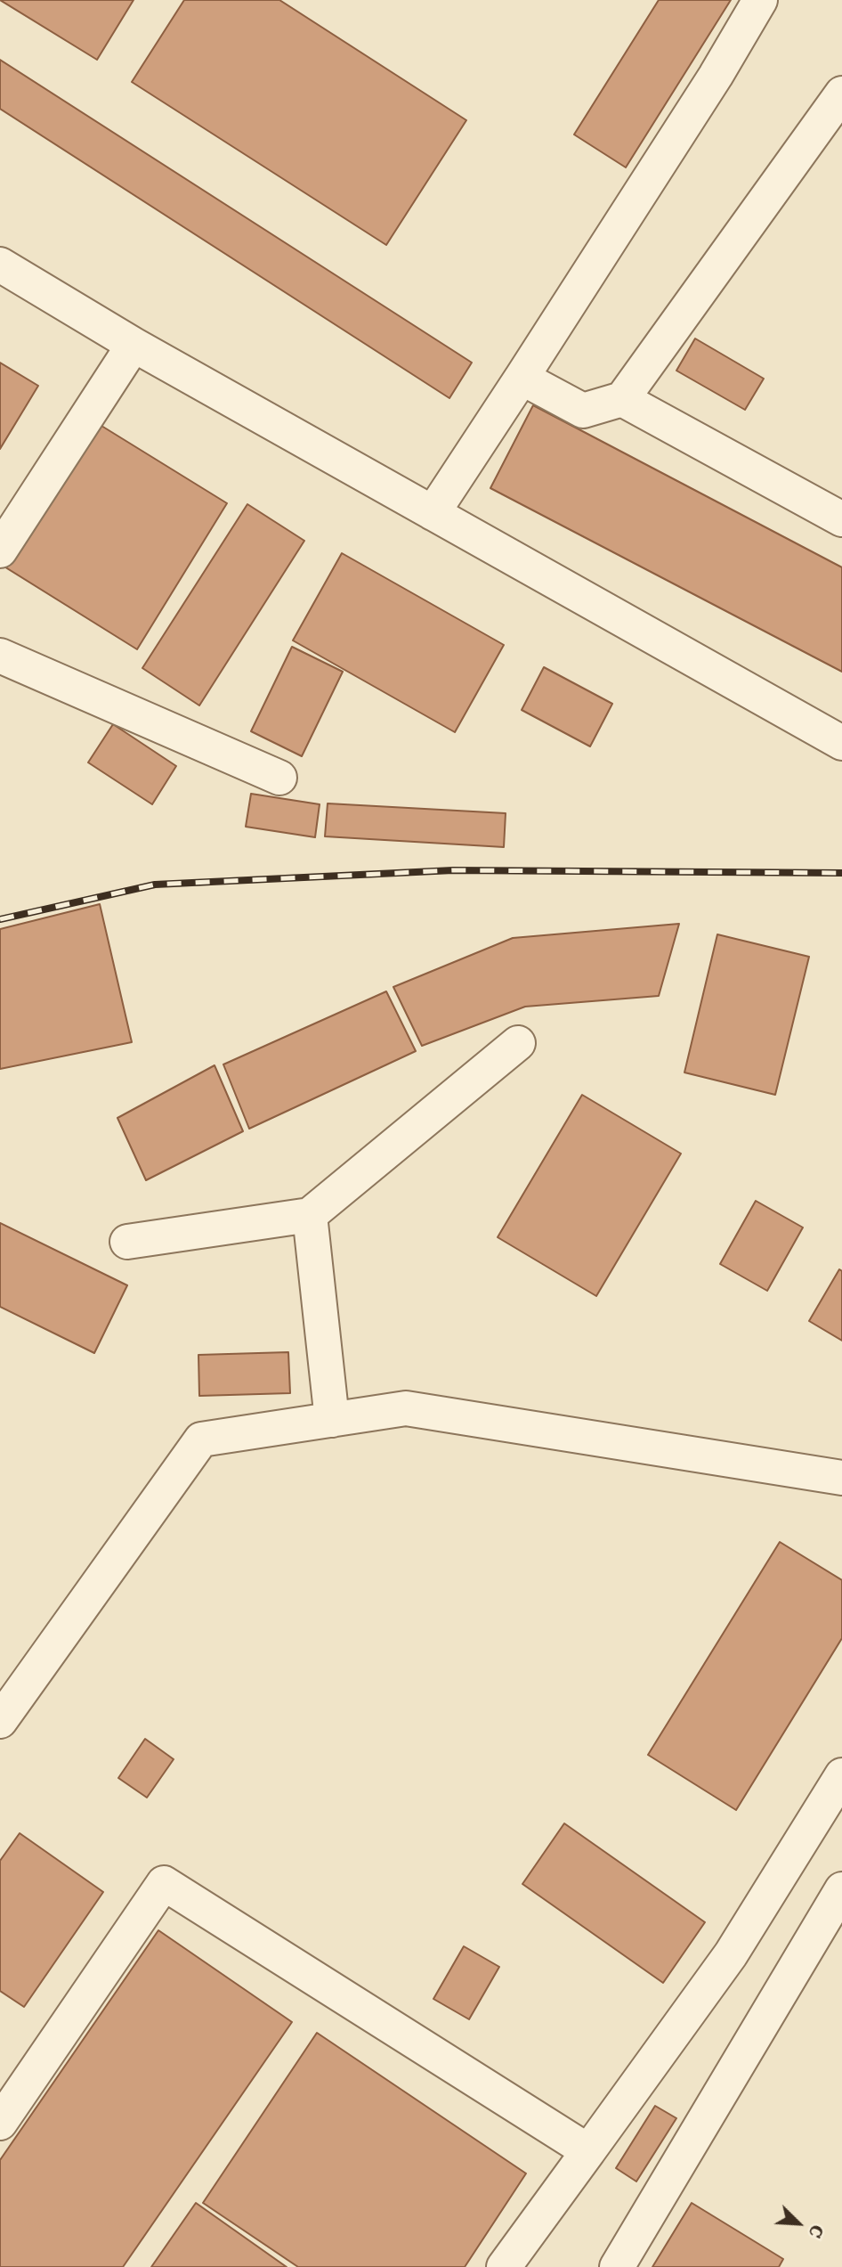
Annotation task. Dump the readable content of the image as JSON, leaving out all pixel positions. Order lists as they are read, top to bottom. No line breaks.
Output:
{"north":"bottom right"}
